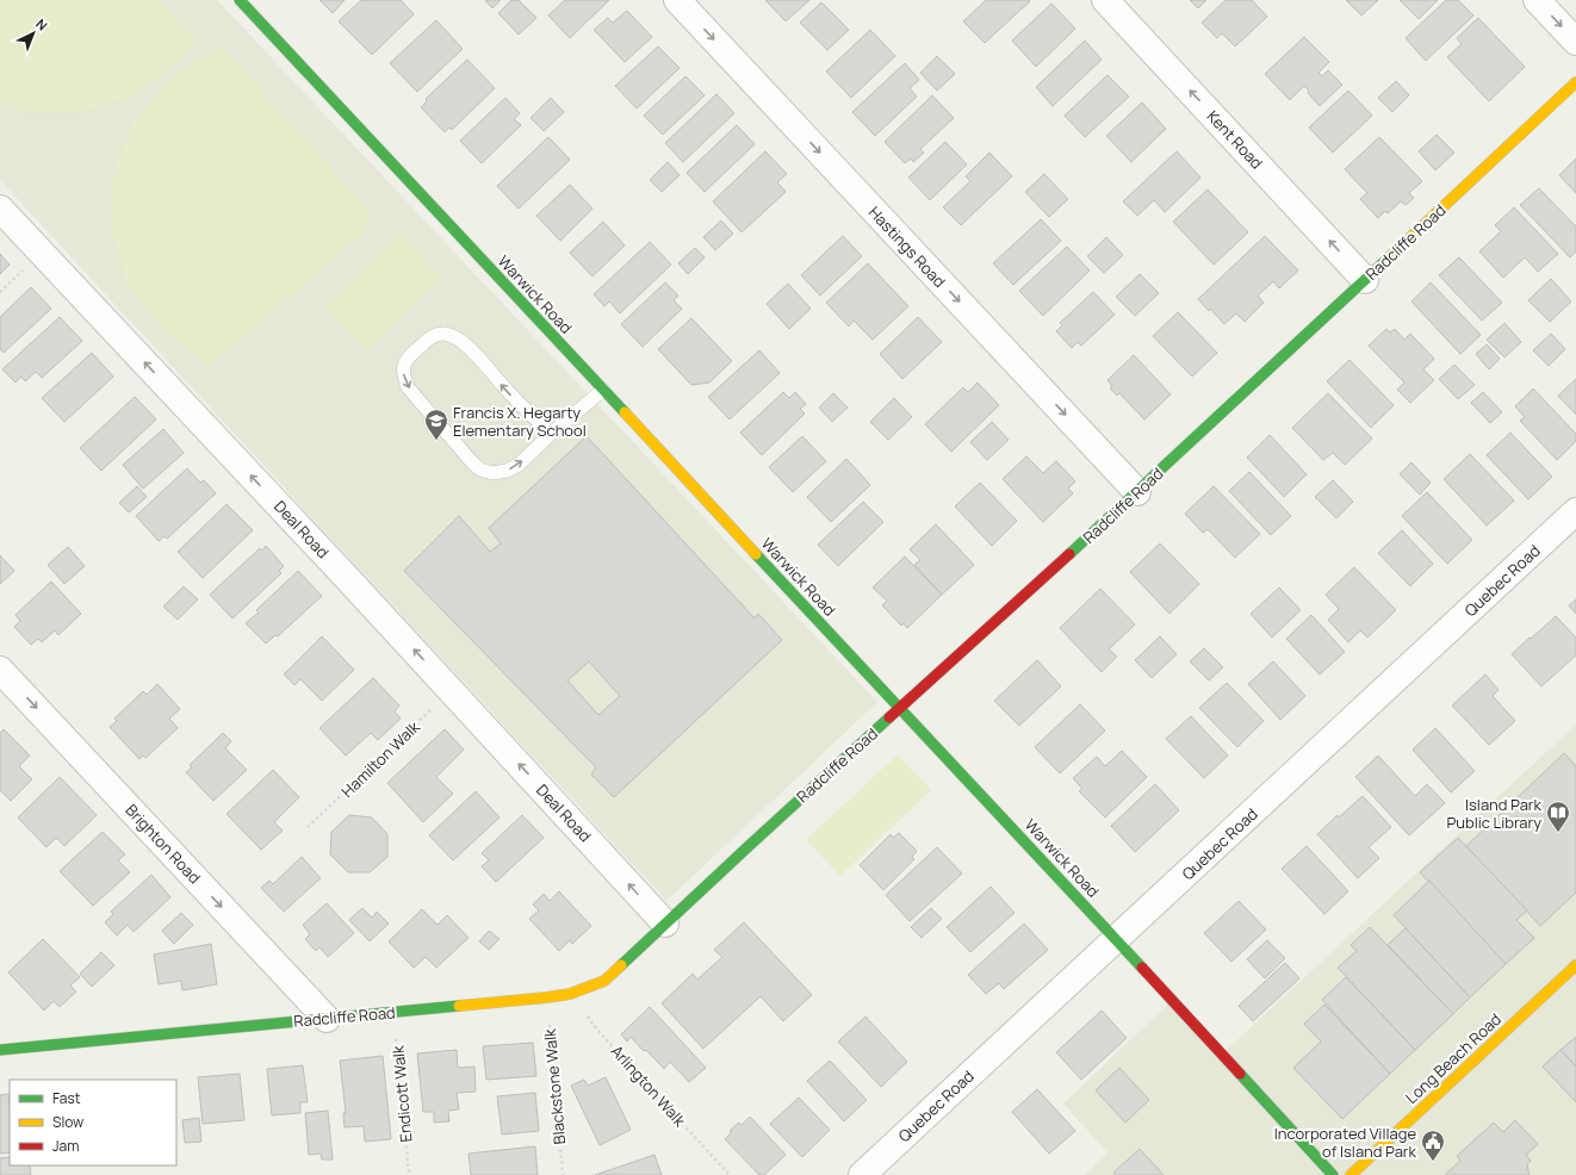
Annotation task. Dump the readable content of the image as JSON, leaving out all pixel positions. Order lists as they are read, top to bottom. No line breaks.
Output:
{"streets":{"street":["Kent Road","Radcliffe Road","Hastings Road","Warwick Road","Deal Road","Quebec Road","Brighton Road","Long Beach Road"],"path":["Hamilton Walk","Arlington Walk","Blackstone Walk","Endicott Walk"]},"crossings":[["Kent Road","Radcliffe Road"],["Radcliffe Road","Hastings Road"],["Radcliffe Road","Warwick Road"],["Radcliffe Road","Deal Road"],["Radcliffe Road","Brighton Road"],["Radcliffe Road","Arlington Walk"],["Radcliffe Road","Blackstone Walk"],["Radcliffe Road","Endicott Walk"],["Warwick Road","Quebec Road"],["Deal Road","Hamilton Walk"]],"one_way":["Kent Road","Hastings Road","Deal Road","Brighton Road"],"places":{"school or university":["Francis X. Hegarty Elementary School"],"library":["Island Park Public Library"],"public building":["Incorporated Village of Island Park"]},"legend":["Fast","Slow","Jam"],"north":"top right"}
